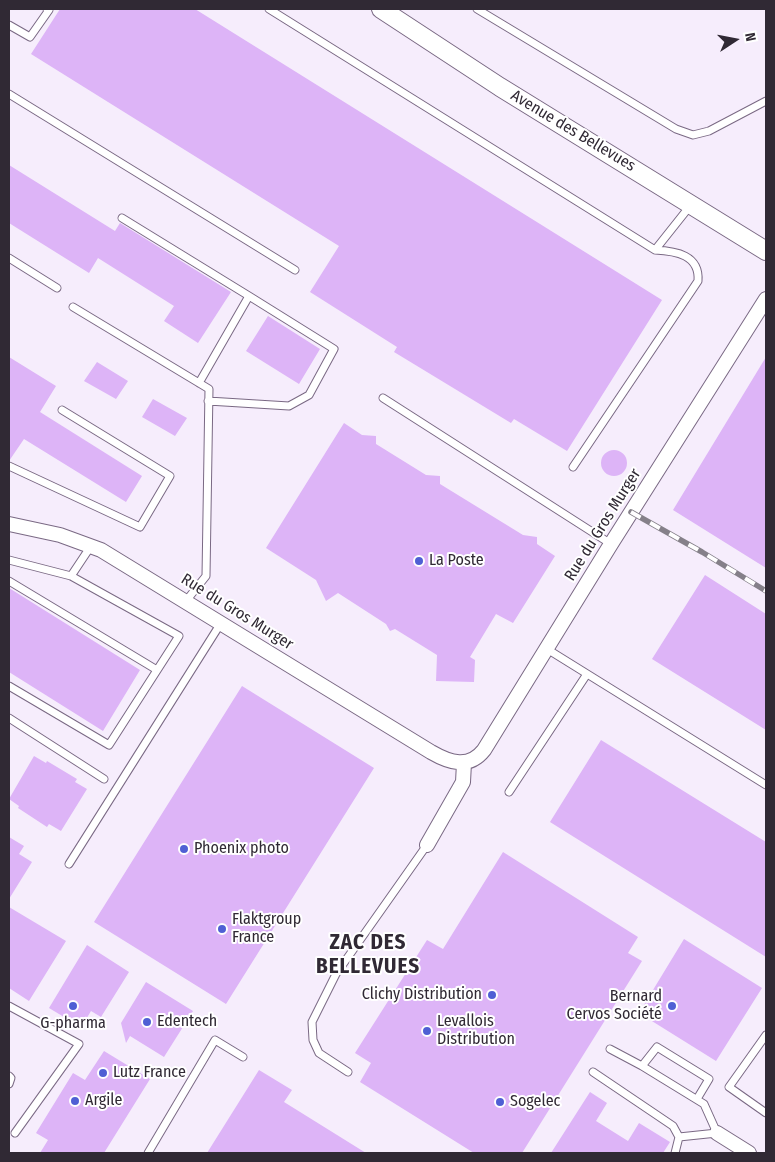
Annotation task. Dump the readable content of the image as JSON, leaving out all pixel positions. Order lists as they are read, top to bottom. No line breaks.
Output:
{"streets":{"street":["Avenue des Bellevues","Rue du Gros Murger"]},"districts":["ZAC DES BELLEVUES"],"places":["La Poste","Phoenix photo","Flaktgroup France","Clichy Distribution","G-pharma","Bernard Cervos Société","Edentech","Levallois Distribution","Lutz France","Argile","Sogelec"],"north":"right"}
